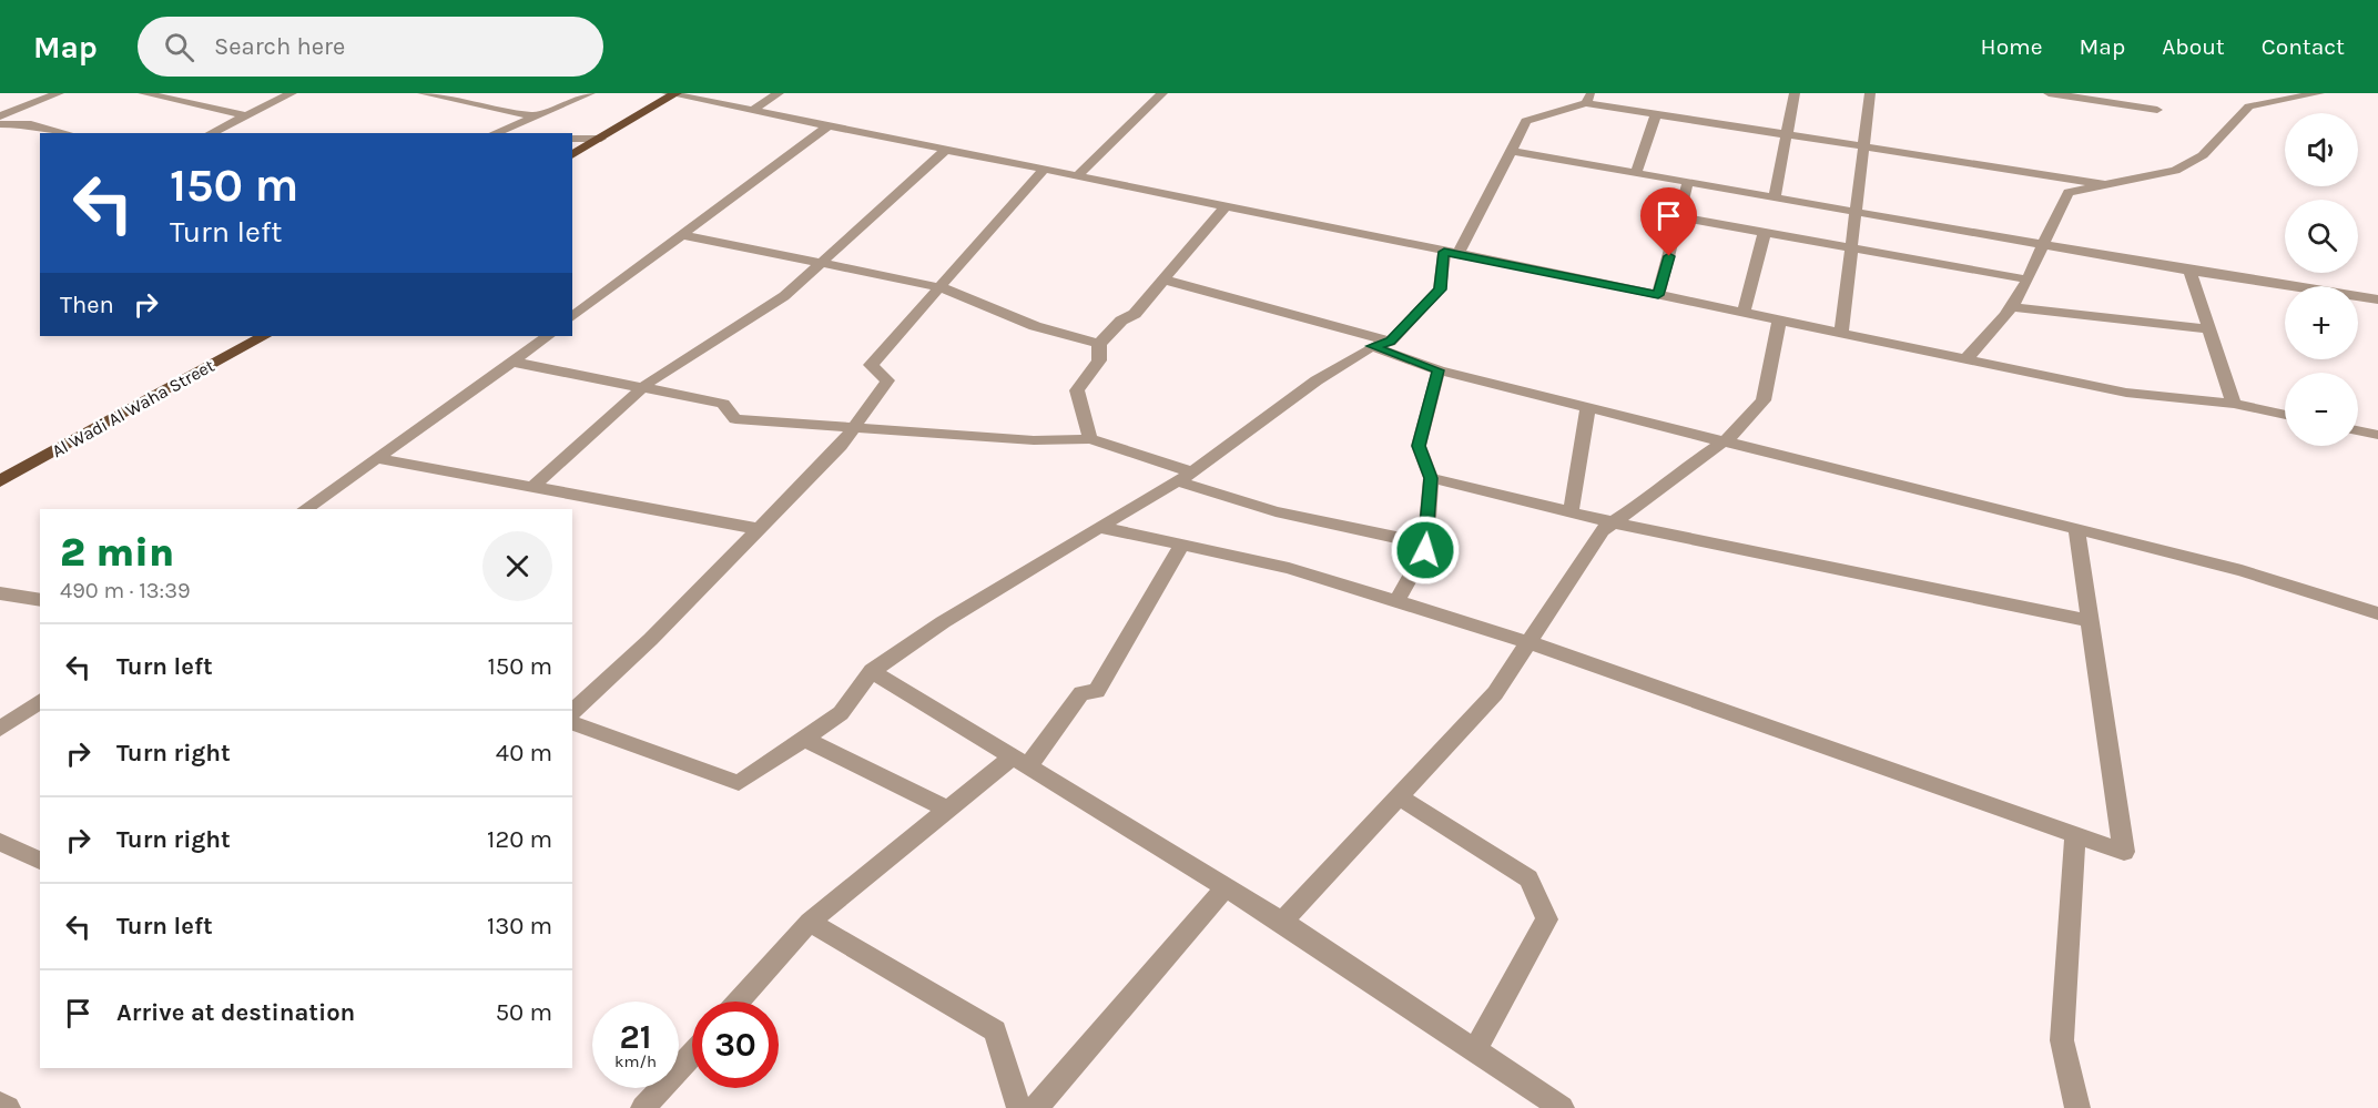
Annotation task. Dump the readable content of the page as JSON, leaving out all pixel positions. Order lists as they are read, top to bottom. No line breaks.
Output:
{"streets":{"main road":["Al Wadi Al Waha Street"]},"page":{"header":"Map","search":"Search here","nav":["Home","Map","About","Contact"],"map_buttons":["+","−"],"turn":["150 m","Turn left"],"then":"Then","heading":["2 min","490 m · 13:39"],"list":[{"name":"Turn left","value":"150 m"},{"name":"Turn right","value":"40 m"},{"name":"Turn right","value":"120 m"},{"name":"Turn left","value":"130 m"},{"name":"Arrive at destination","value":"50 m"}],"speed":"21 km/h","limit":"30"}}
